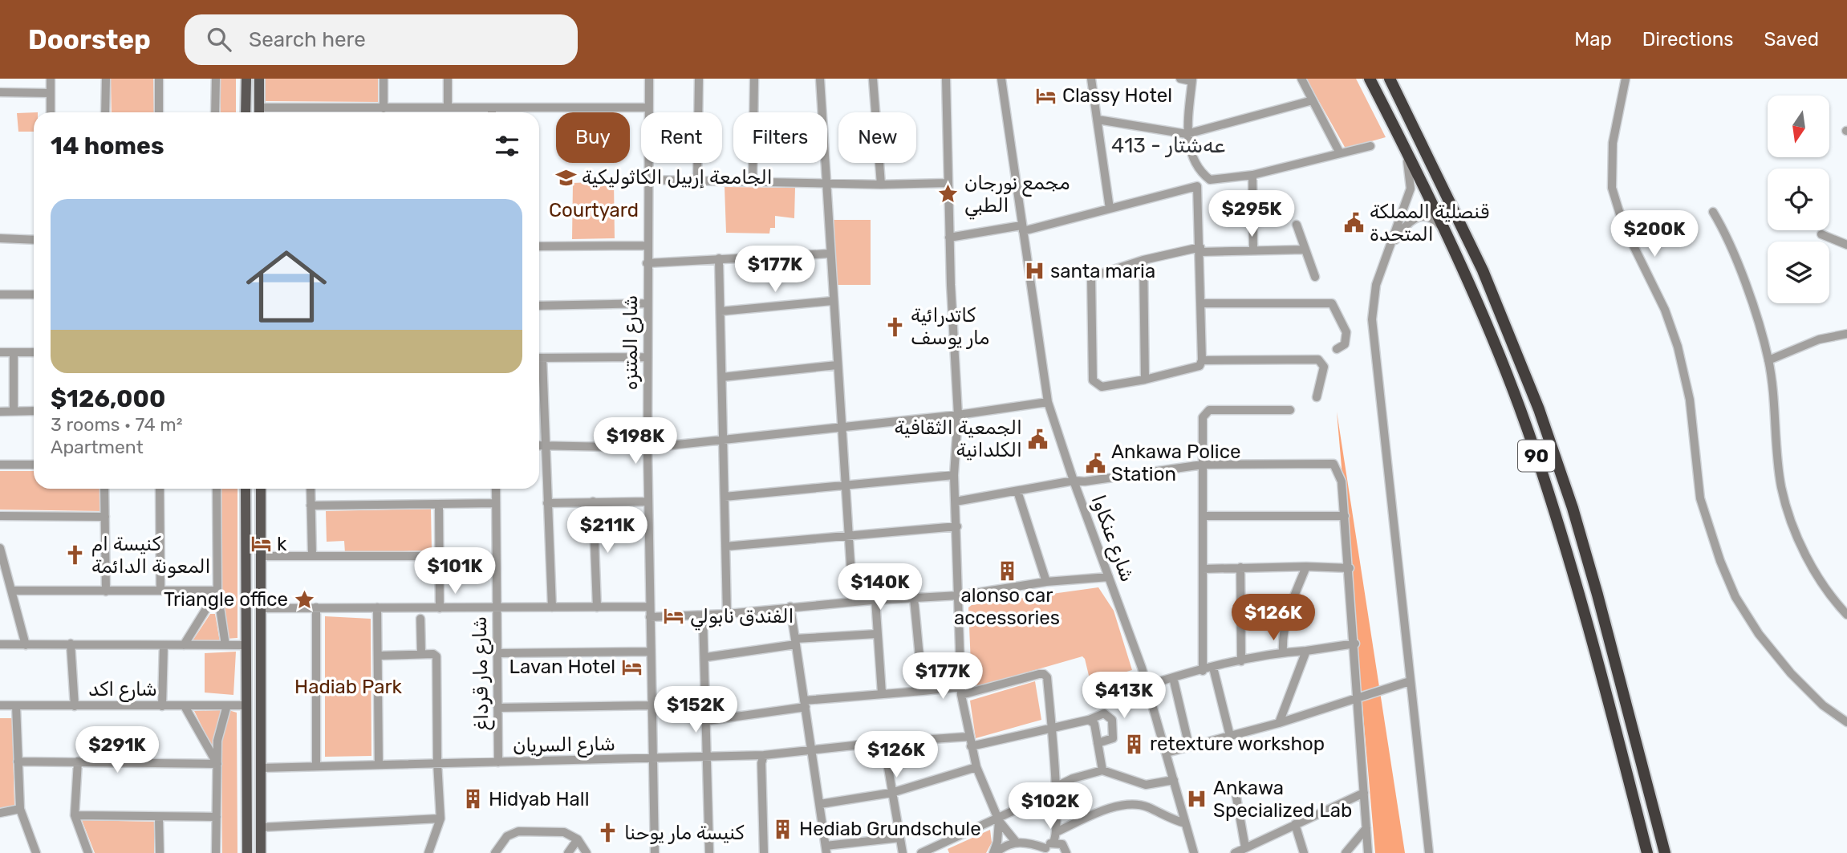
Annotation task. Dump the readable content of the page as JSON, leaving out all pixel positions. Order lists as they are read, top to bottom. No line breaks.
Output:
{"streets":{"highway":["90"],"street":["شارع المتنزه","شارع عنكاوا","شارع مار قرداغ","شارع اكد","شارع السريان"]},"crossings":[["شارع المتنزه","شارع السريان"],["شارع مار قرداغ","شارع السريان"]],"districts":["عه‌شتار - 413"],"parks":["Courtyard","Hadiab Park"],"places":{"hotel":["Classy Hotel","k","الفندق نابولي","Lavan Hotel"],"school or university":["الجامعة إربيل الكاثوليكية"],"place":["مجمع نورجان الطبي","Triangle office"],"public building":["قنصلية المملكة المتحدة","الجمعية الثقافية الكلدانية","Ankawa Police Station"],"hospital":["santa maria","Ankawa Specialized Lab"],"church":["كاتدرائية مار يوسف","كنيسة ام المعونة الدائمة","كنيسة مار يوحنا"],"building":["alonso car accessories","retexture workshop","Hidyab Hall","Hediab Grundschule"]},"north":"bottom","page":{"header":"Doorstep","search":"Search here","nav":["Map","Directions","Saved"],"chip":["Buy","Rent","Filters","New"],"heading":"14 homes","list":[{"name":"$126,000","note":"3 rooms · 74 m² · Apartment"}],"price":["$295K","$200K","$177K","$198K","$211K","$101K","$140K","$126K","$177K","$413K","$152K","$291K","$126K","$102K"]}}
